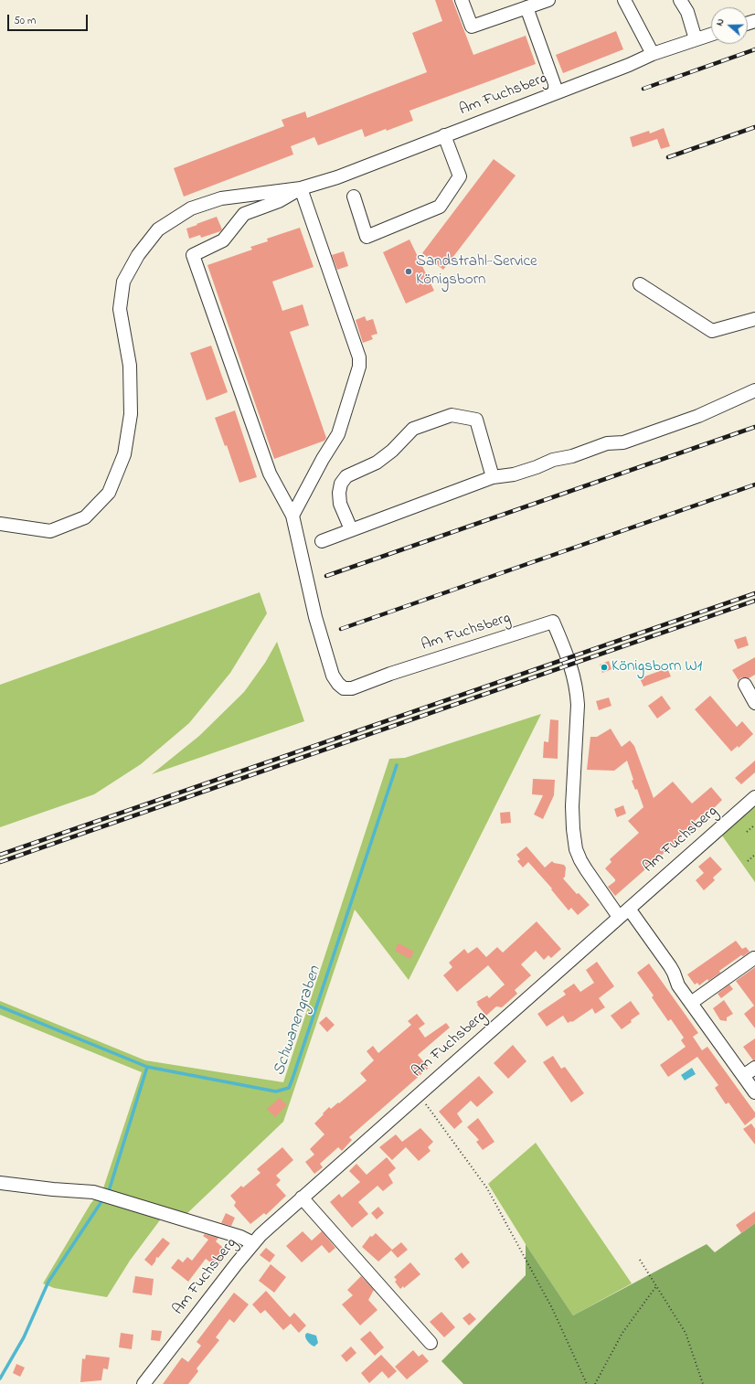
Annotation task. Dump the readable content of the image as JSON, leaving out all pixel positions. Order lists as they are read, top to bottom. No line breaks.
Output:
{"streets":{"street":["Am Fuchsberg"]},"water":["Schwanengraben"],"places":["Sandstrahl-Service Königsborn","Königsborn W1"],"scale_bar":"50 m","north":"left"}
